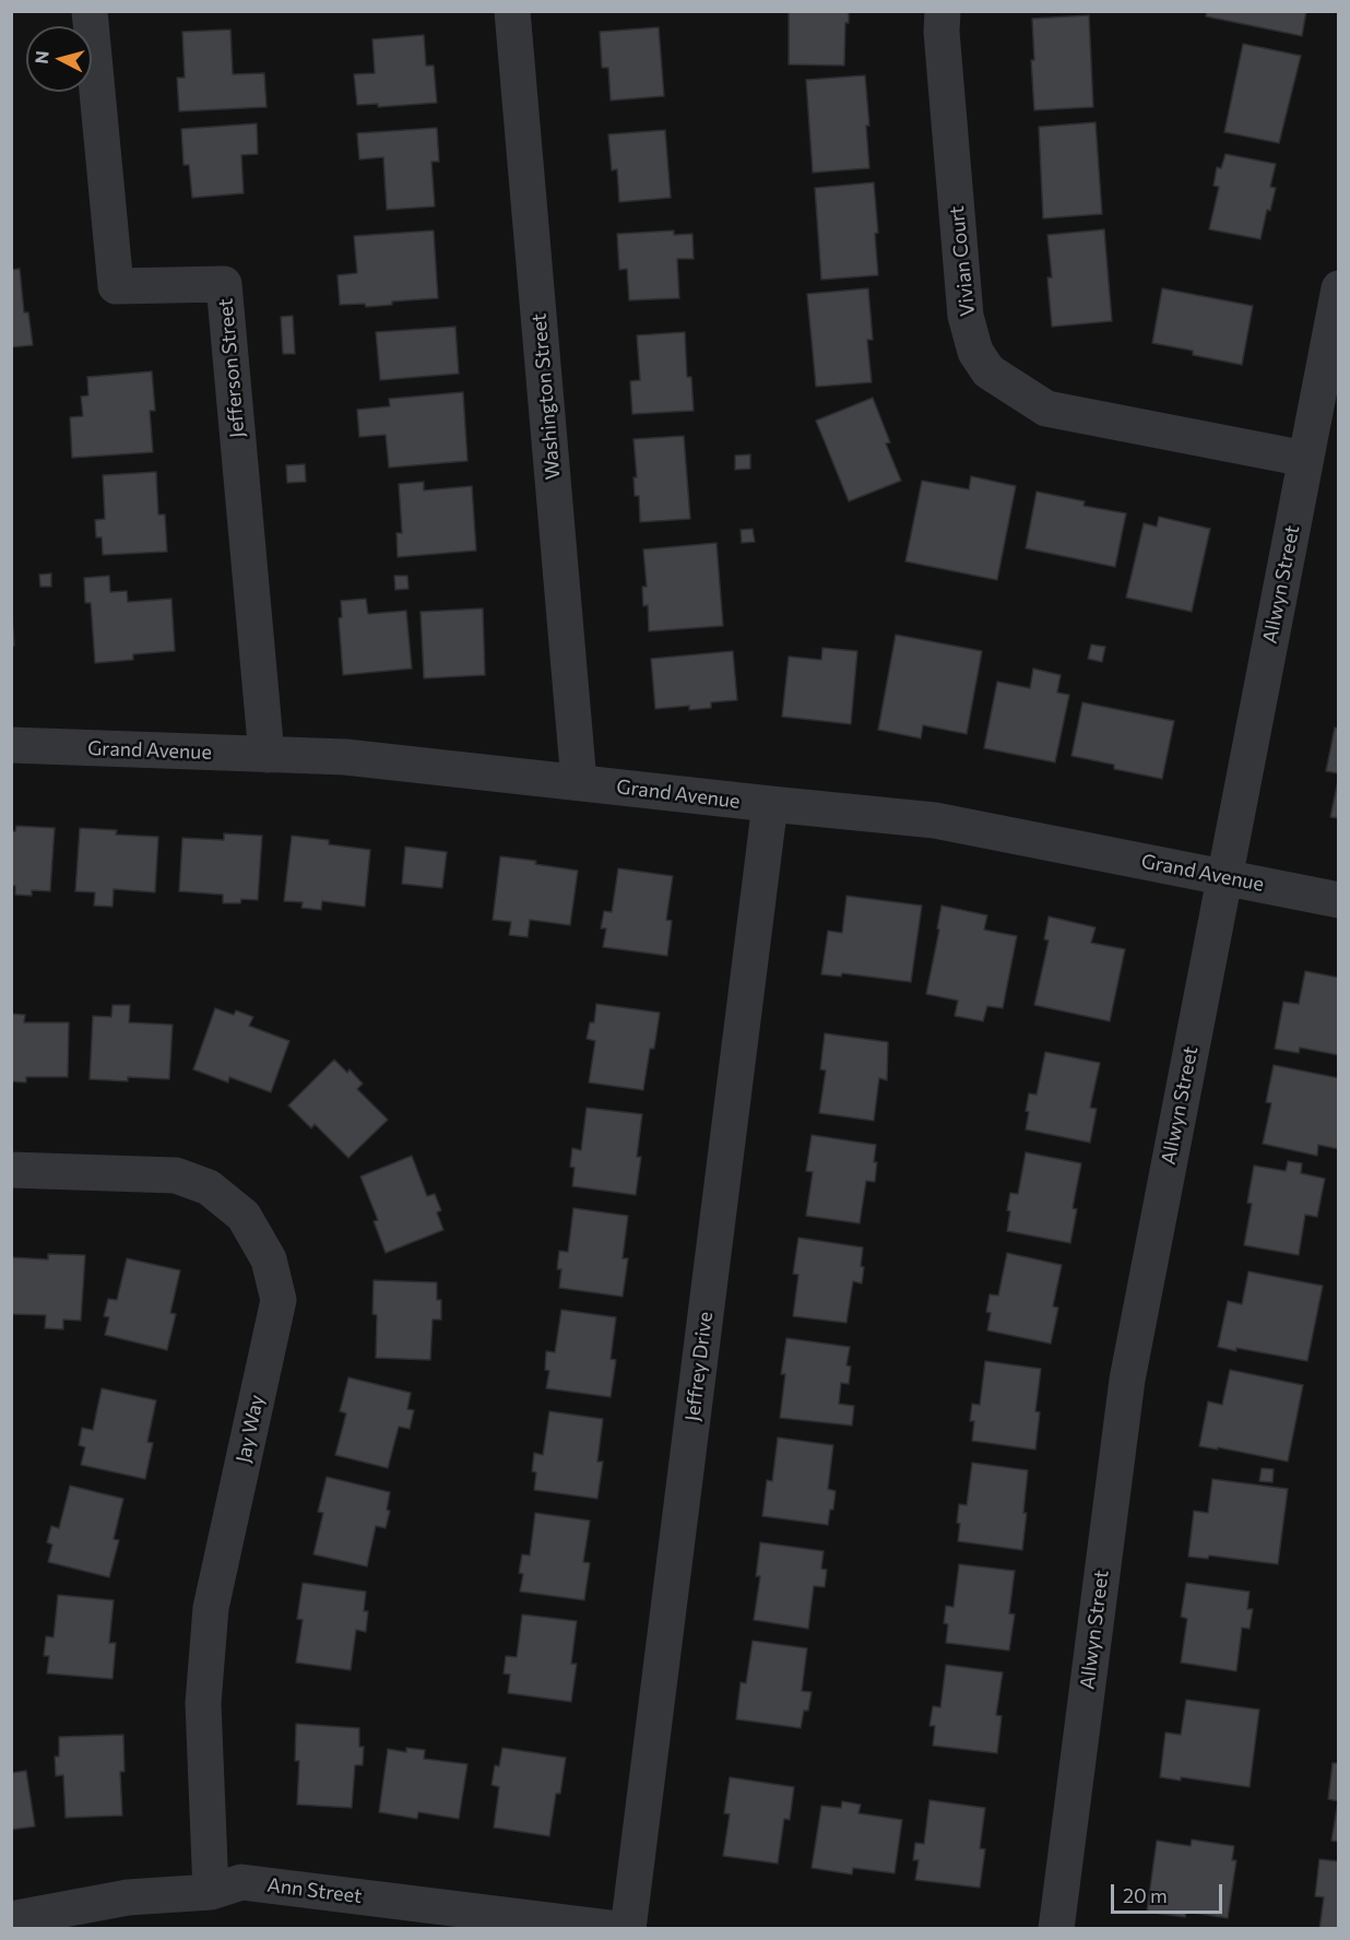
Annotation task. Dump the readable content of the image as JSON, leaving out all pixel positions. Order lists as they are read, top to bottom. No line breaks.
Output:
{"streets":{"street":["Vivian Court","Jefferson Street","Washington Street","Allwyn Street","Grand Avenue","Jeffrey Drive","Jay Way","Ann Street"]},"crossings":[["Vivian Court","Allwyn Street"],["Jefferson Street","Grand Avenue"],["Washington Street","Grand Avenue"],["Allwyn Street","Grand Avenue"],["Grand Avenue","Jeffrey Drive"],["Jay Way","Ann Street"]],"scale_bar":"20 m","north":"left"}
